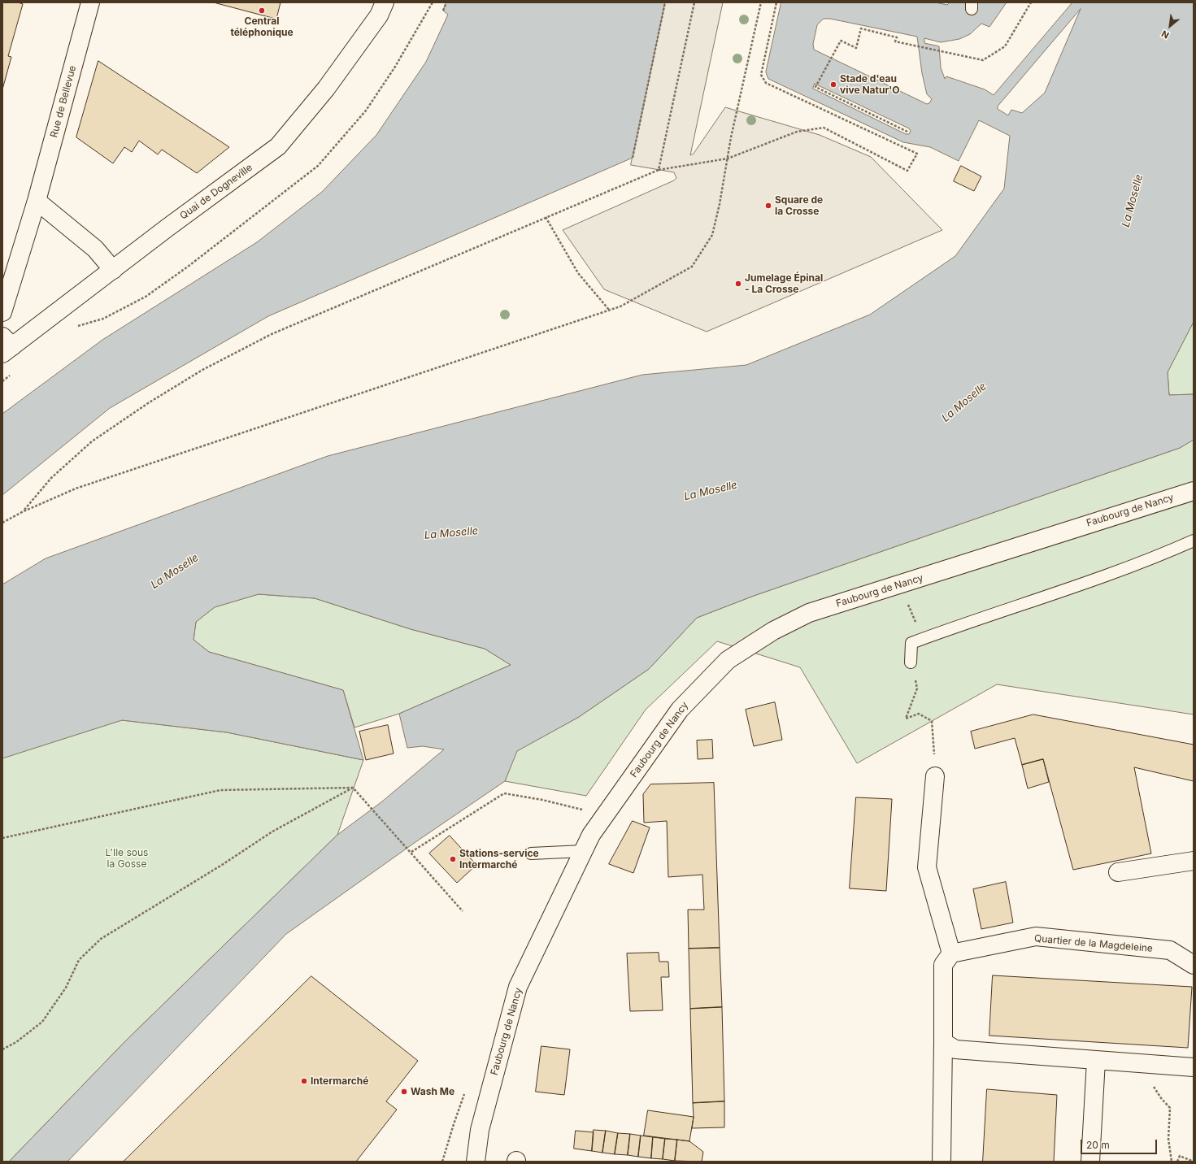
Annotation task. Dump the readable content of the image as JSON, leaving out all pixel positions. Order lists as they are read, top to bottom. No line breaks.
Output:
{"streets":{"main road":["Rue de Bellevue","Quai de Dogneville","Faubourg de Nancy","Quartier de la Magdeleine"]},"water":["La Moselle"],"parks":["L'Ile sous la Gosse"],"places":["Central téléphonique","Stade d'eau vive Natur'O","Square de la Crosse","Jumelage Épinal - La Crosse","Stations-service Intermarché","Intermarché","Wash Me"],"scale_bar":"20 m","north":"bottom left"}
